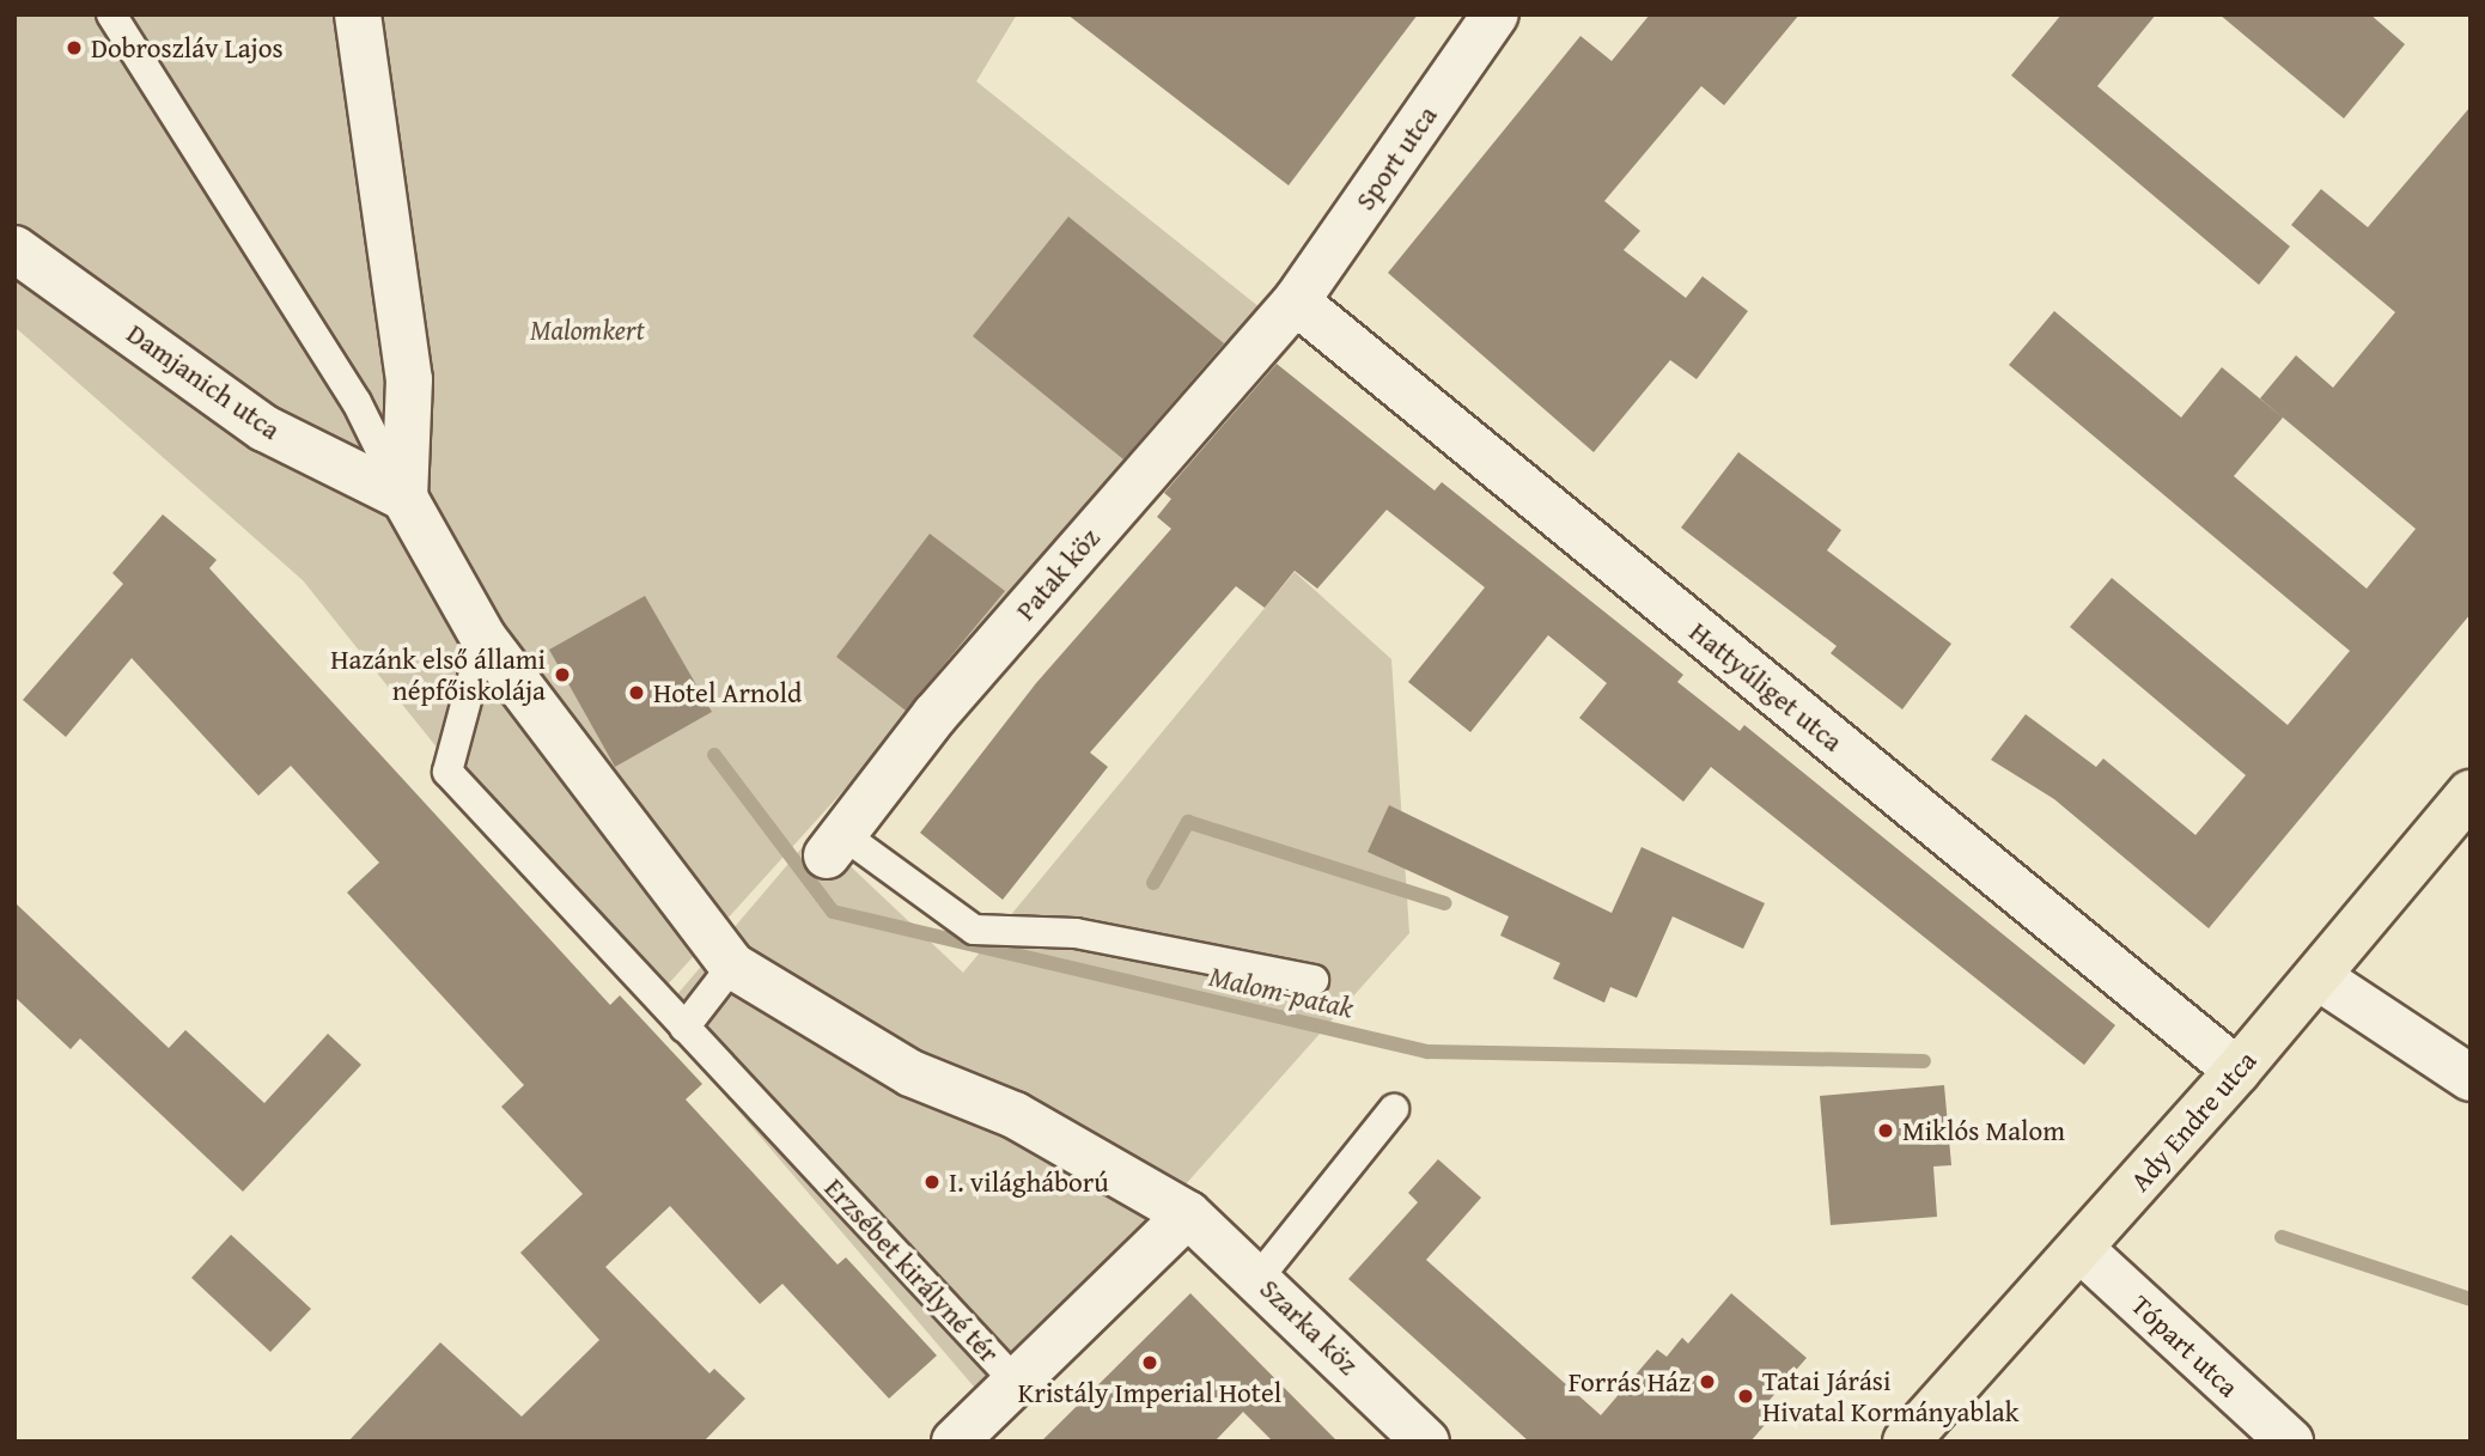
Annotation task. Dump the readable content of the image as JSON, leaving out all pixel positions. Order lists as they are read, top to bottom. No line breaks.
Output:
{"streets":{"main road":["Ady Endre utca"],"street":["Sport utca","Damjanich utca","Patak köz","Hattyúliget utca","Erzsébet királyné tér","Szarka köz","Tópart utca"]},"crossings":[["Sport utca","Patak köz"],["Sport utca","Hattyúliget utca"],["Patak köz","Hattyúliget utca"],["Hattyúliget utca","Ady Endre utca"],["Ady Endre utca","Tópart utca"],["Erzsébet királyné tér","Szarka köz"]],"water":["Malom-patak"],"parks":["Malomkert"],"places":["Dobroszláv Lajos","Hazánk első állami népfőiskolája","Hotel Arnold","Miklós Malom","I. világháború","Kristály Imperial Hotel","Forrás Ház","Tatai Járási Hivatal Kormányablak"]}
